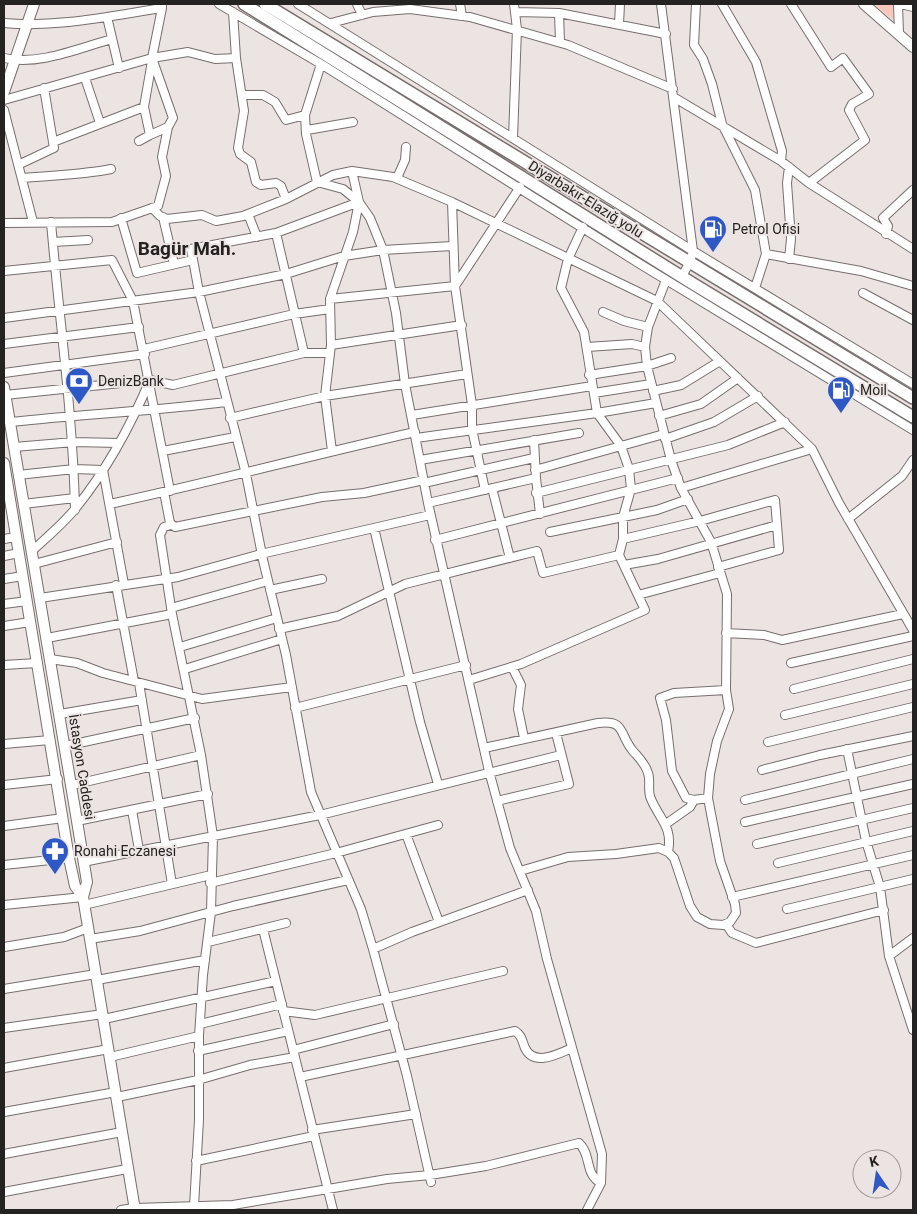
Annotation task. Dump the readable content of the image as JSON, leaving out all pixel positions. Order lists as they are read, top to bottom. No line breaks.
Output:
{"streets":{"highway":["Diyarbakır-Elazığ yolu"],"main road":["İstasyon Caddesi"]},"districts":["Bagür Mah."],"places":{"fuel station":["Petrol Ofisi","Moil"],"bank":["DenizBank"],"pharmacy":["Ronahi Eczanesi"]},"north":"top"}
